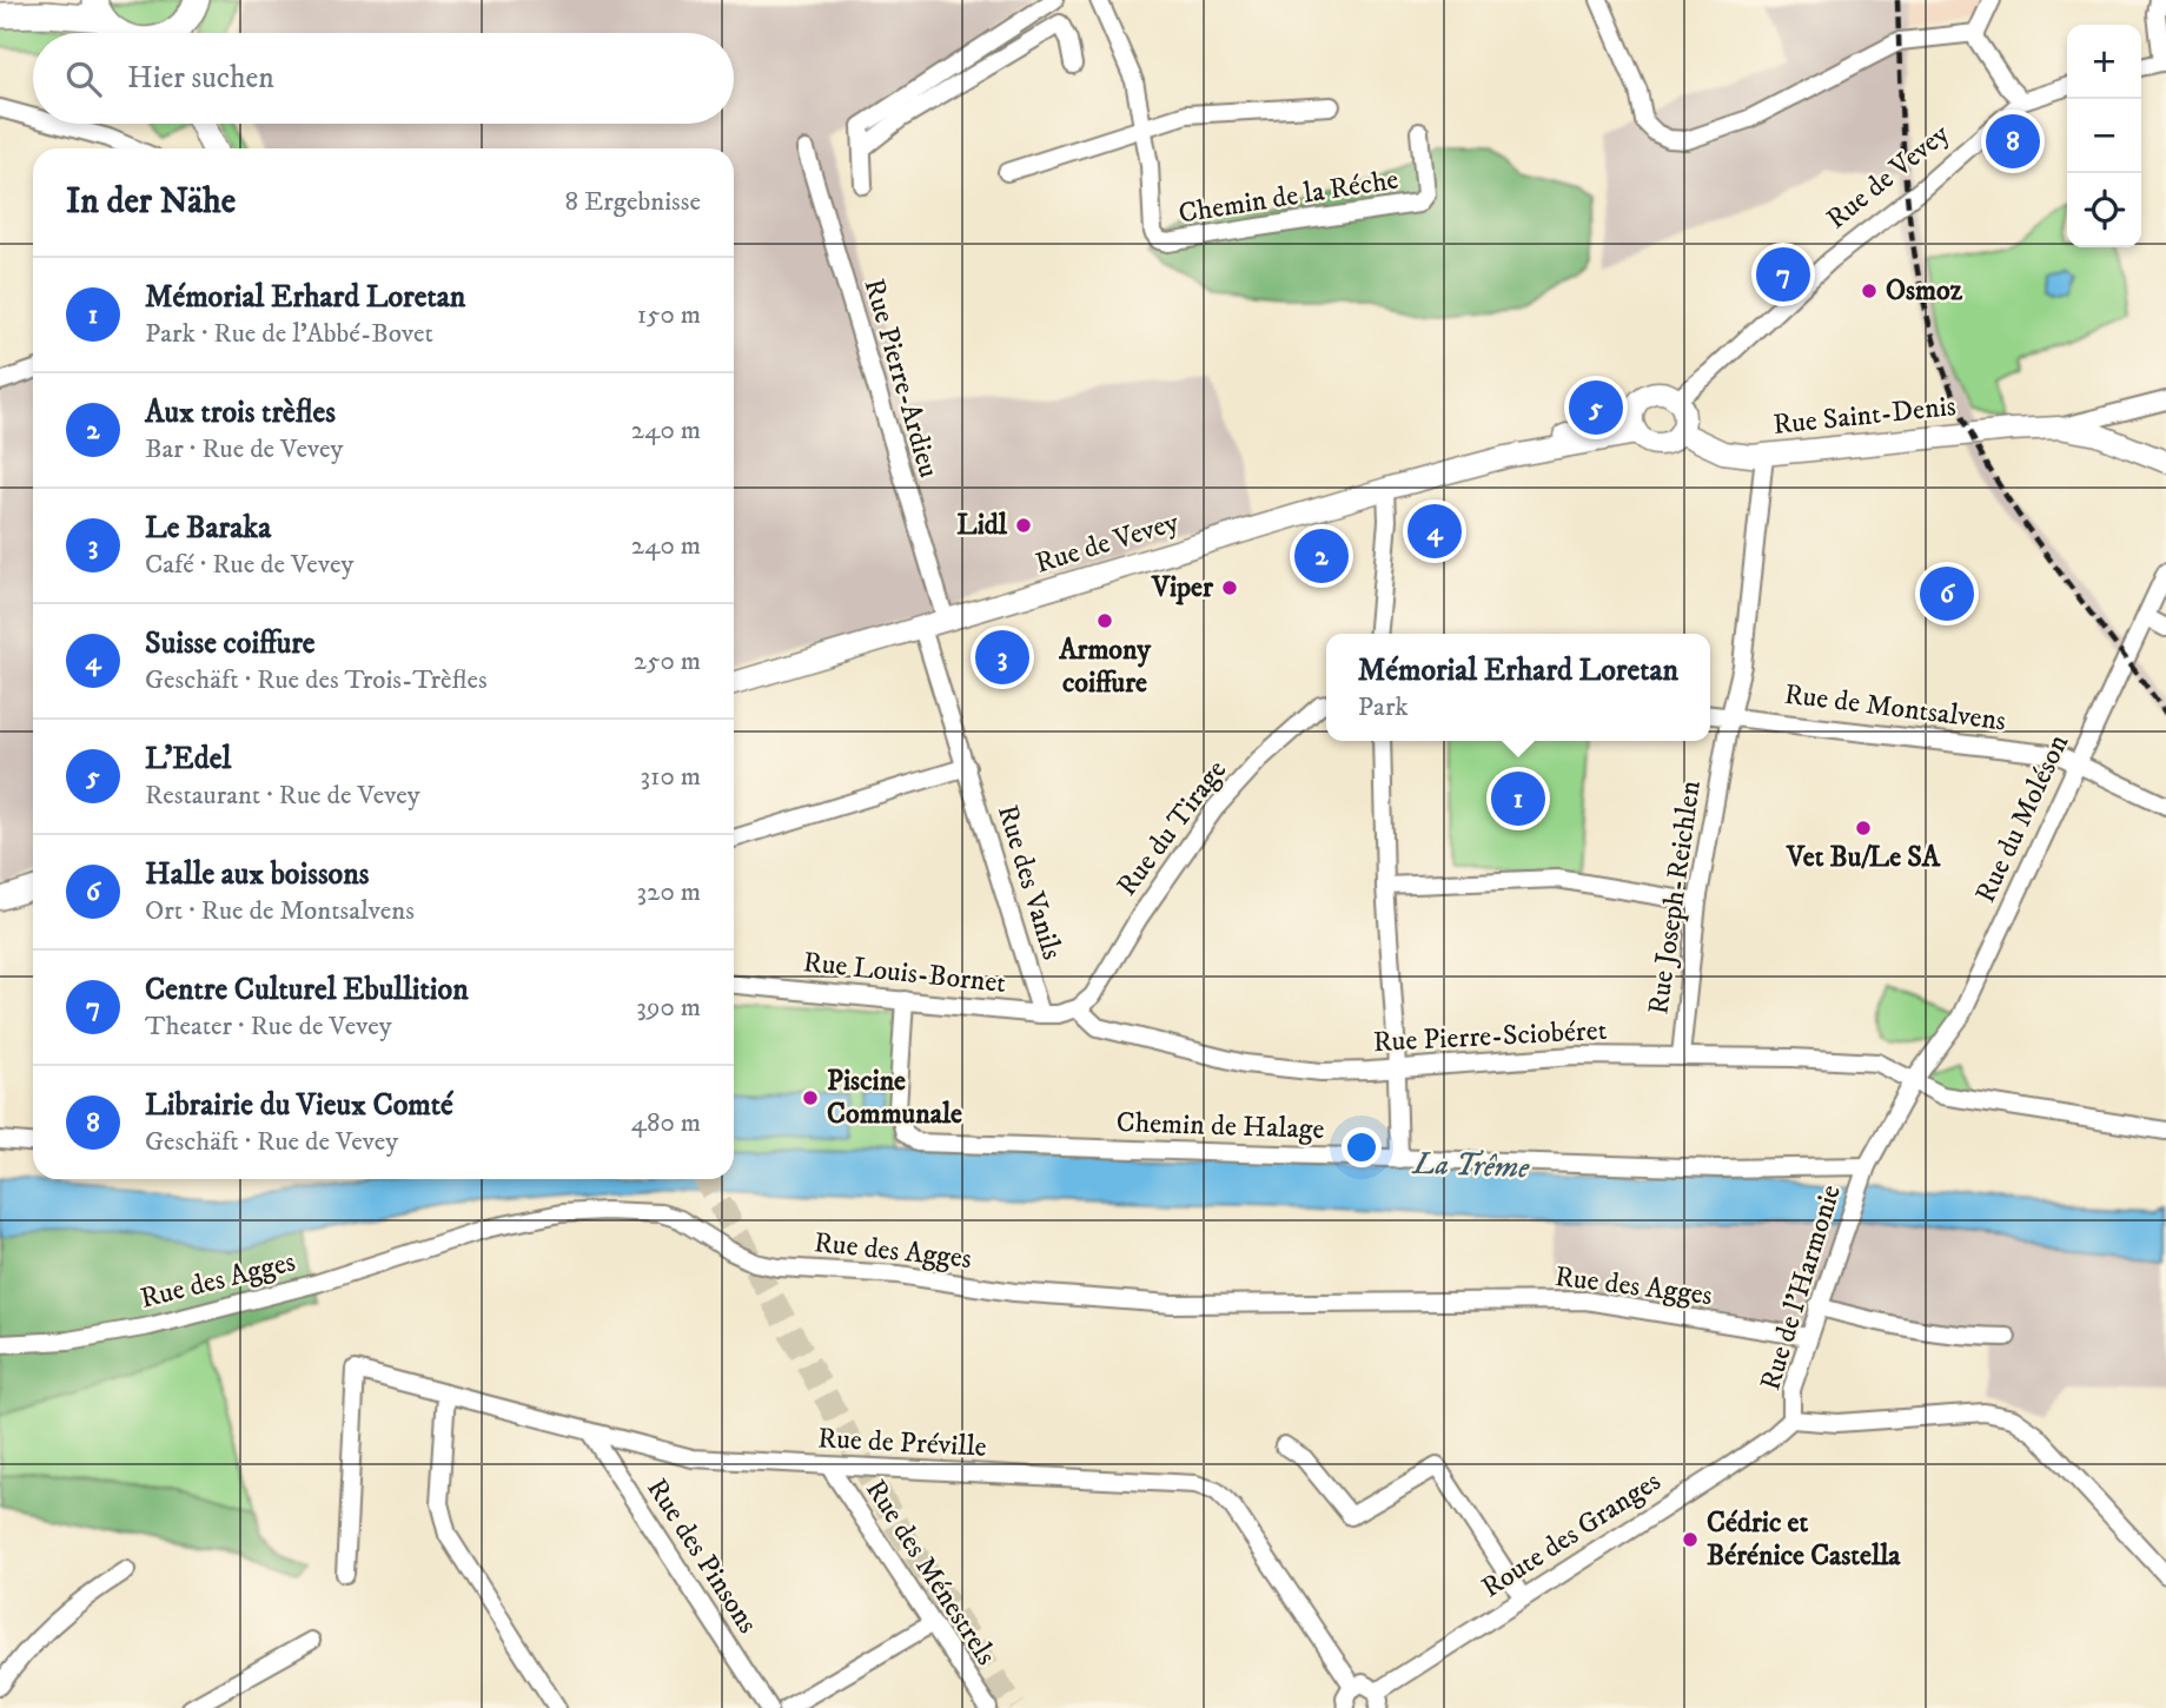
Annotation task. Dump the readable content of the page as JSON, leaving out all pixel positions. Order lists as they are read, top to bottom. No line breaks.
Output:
{"streets":{"main road":["Rue de Vevey","Rue Saint-Denis"],"street":["Chemin de la Réche","Rue Pierre-Ardieu","Rue de Montsalvens","Rue du Moléson","Rue du Tirage","Rue des Vanils","Rue Joseph-Reichlen","Rue Louis-Bornet","Rue Pierre-Sciobéret","Chemin de Halage","Rue des Agges","Rue de l'Harmonie","Rue de Préville","Route des Granges","Rue des Pinsons","Rue des Ménestrels"]},"crossings":[["Rue de Vevey","Rue Pierre-Ardieu"],["Rue de Vevey","Rue Saint-Denis"],["Rue de Vevey","Rue des Vanils"],["Rue Saint-Denis","Rue Joseph-Reichlen"],["Rue de Montsalvens","Rue du Moléson"],["Rue de Montsalvens","Rue Joseph-Reichlen"],["Rue du Moléson","Rue Pierre-Sciobéret"],["Rue du Tirage","Rue Louis-Bornet"],["Rue du Tirage","Rue Pierre-Sciobéret"],["Rue des Vanils","Rue Louis-Bornet"],["Rue Joseph-Reichlen","Rue Pierre-Sciobéret"],["Rue Louis-Bornet","Rue Pierre-Sciobéret"],["Rue Louis-Bornet","Chemin de Halage"],["Chemin de Halage","Rue de l'Harmonie"],["Rue des Agges","Rue de l'Harmonie"],["Rue de l'Harmonie","Route des Granges"],["Rue de Préville","Rue des Pinsons"],["Rue de Préville","Rue des Ménestrels"]],"water":["La Trême"],"places":["Osmoz","Lidl","Viper","Armony coiffure","Vet Bu/Le SA","Piscine Communale","Cédric et Bérénice Castella"],"page":{"map_buttons":["+","−"],"search":"Hier suchen","pins":["8","7","5","4","2","6","3","1"],"heading":["In der Nähe","8 Ergebnisse"],"list":[{"mark":"1","name":"Mémorial Erhard Loretan","note":"Park · Rue de l'Abbé-Bovet","value":"150 m"},{"mark":"2","name":"Aux trois trèfles","note":"Bar · Rue de Vevey","value":"240 m"},{"mark":"3","name":"Le Baraka","note":"Café · Rue de Vevey","value":"240 m"},{"mark":"4","name":"Suisse coiffure","note":"Geschäft · Rue des Trois-Trèfles","value":"250 m"},{"mark":"5","name":"L'Edel","note":"Restaurant · Rue de Vevey","value":"310 m"},{"mark":"6","name":"Halle aux boissons","note":"Ort · Rue de Montsalvens","value":"320 m"},{"mark":"7","name":"Centre Culturel Ebullition","note":"Theater · Rue de Vevey","value":"390 m"},{"mark":"8","name":"Librairie du Vieux Comté","note":"Geschäft · Rue de Vevey","value":"480 m"}],"popup":["Mémorial Erhard Loretan","Park"]}}
